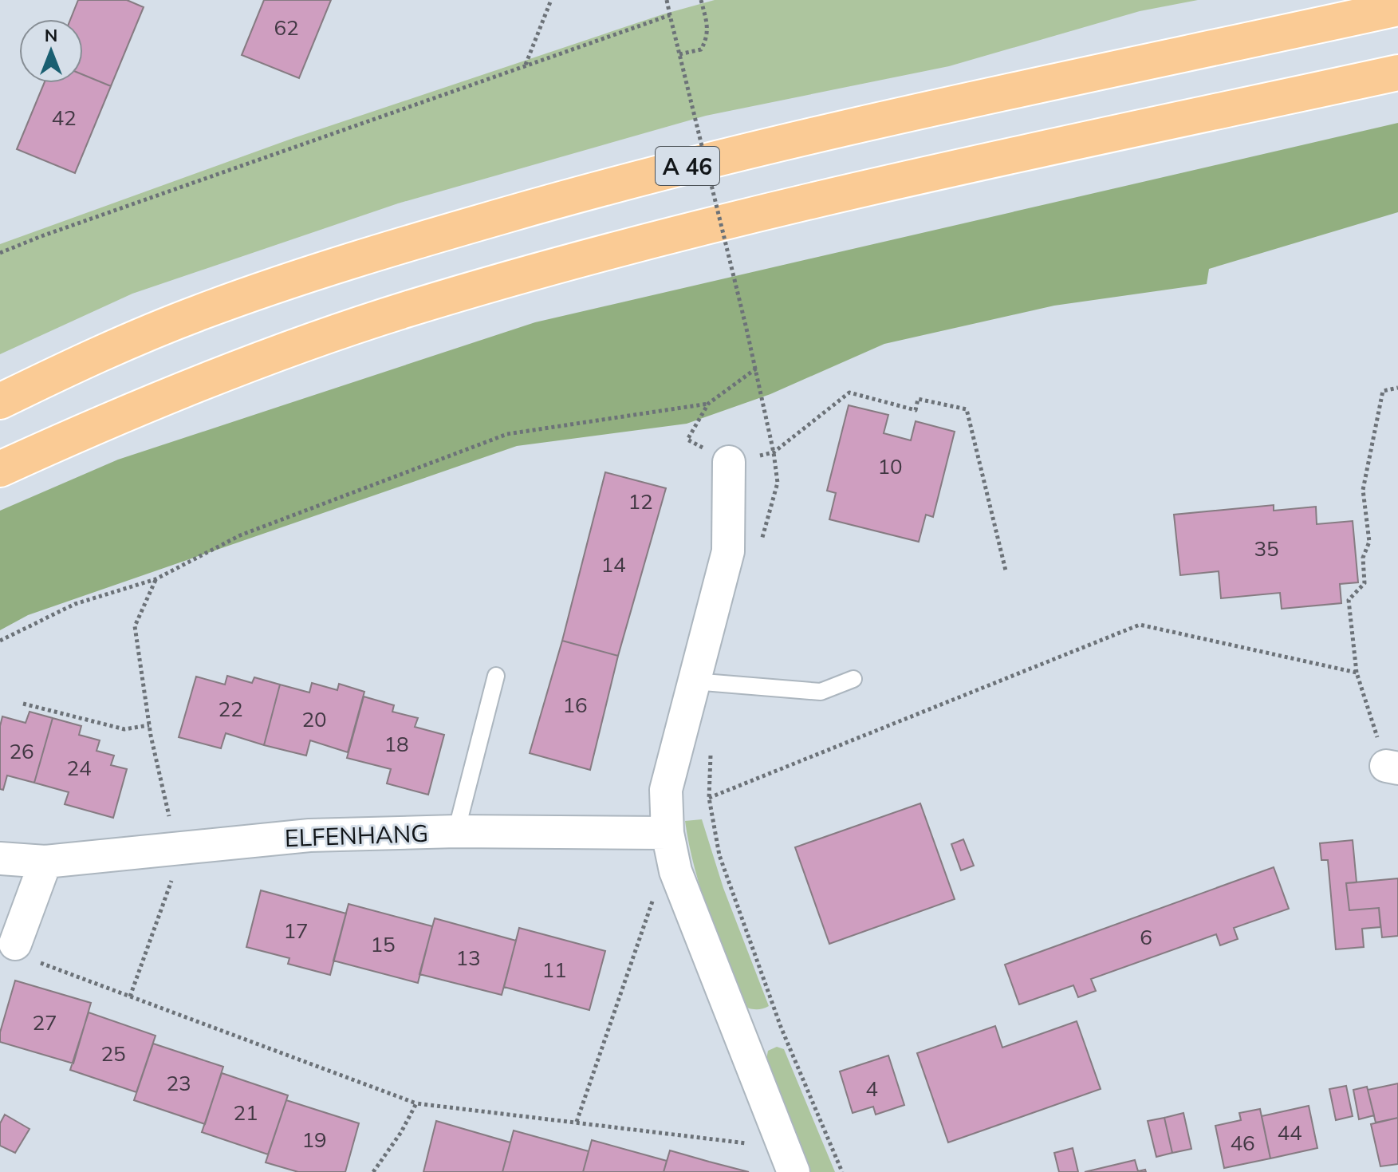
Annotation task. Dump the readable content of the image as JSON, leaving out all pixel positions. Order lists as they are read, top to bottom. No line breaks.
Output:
{"streets":{"highway":["A 46"],"street":["ELFENHANG"]},"house_numbers":["62","42","10","12","35","14","16","22","20","18","26","24","17","6","15","13","11","27","25","23","4","21","44","19","46"],"north":"top"}
